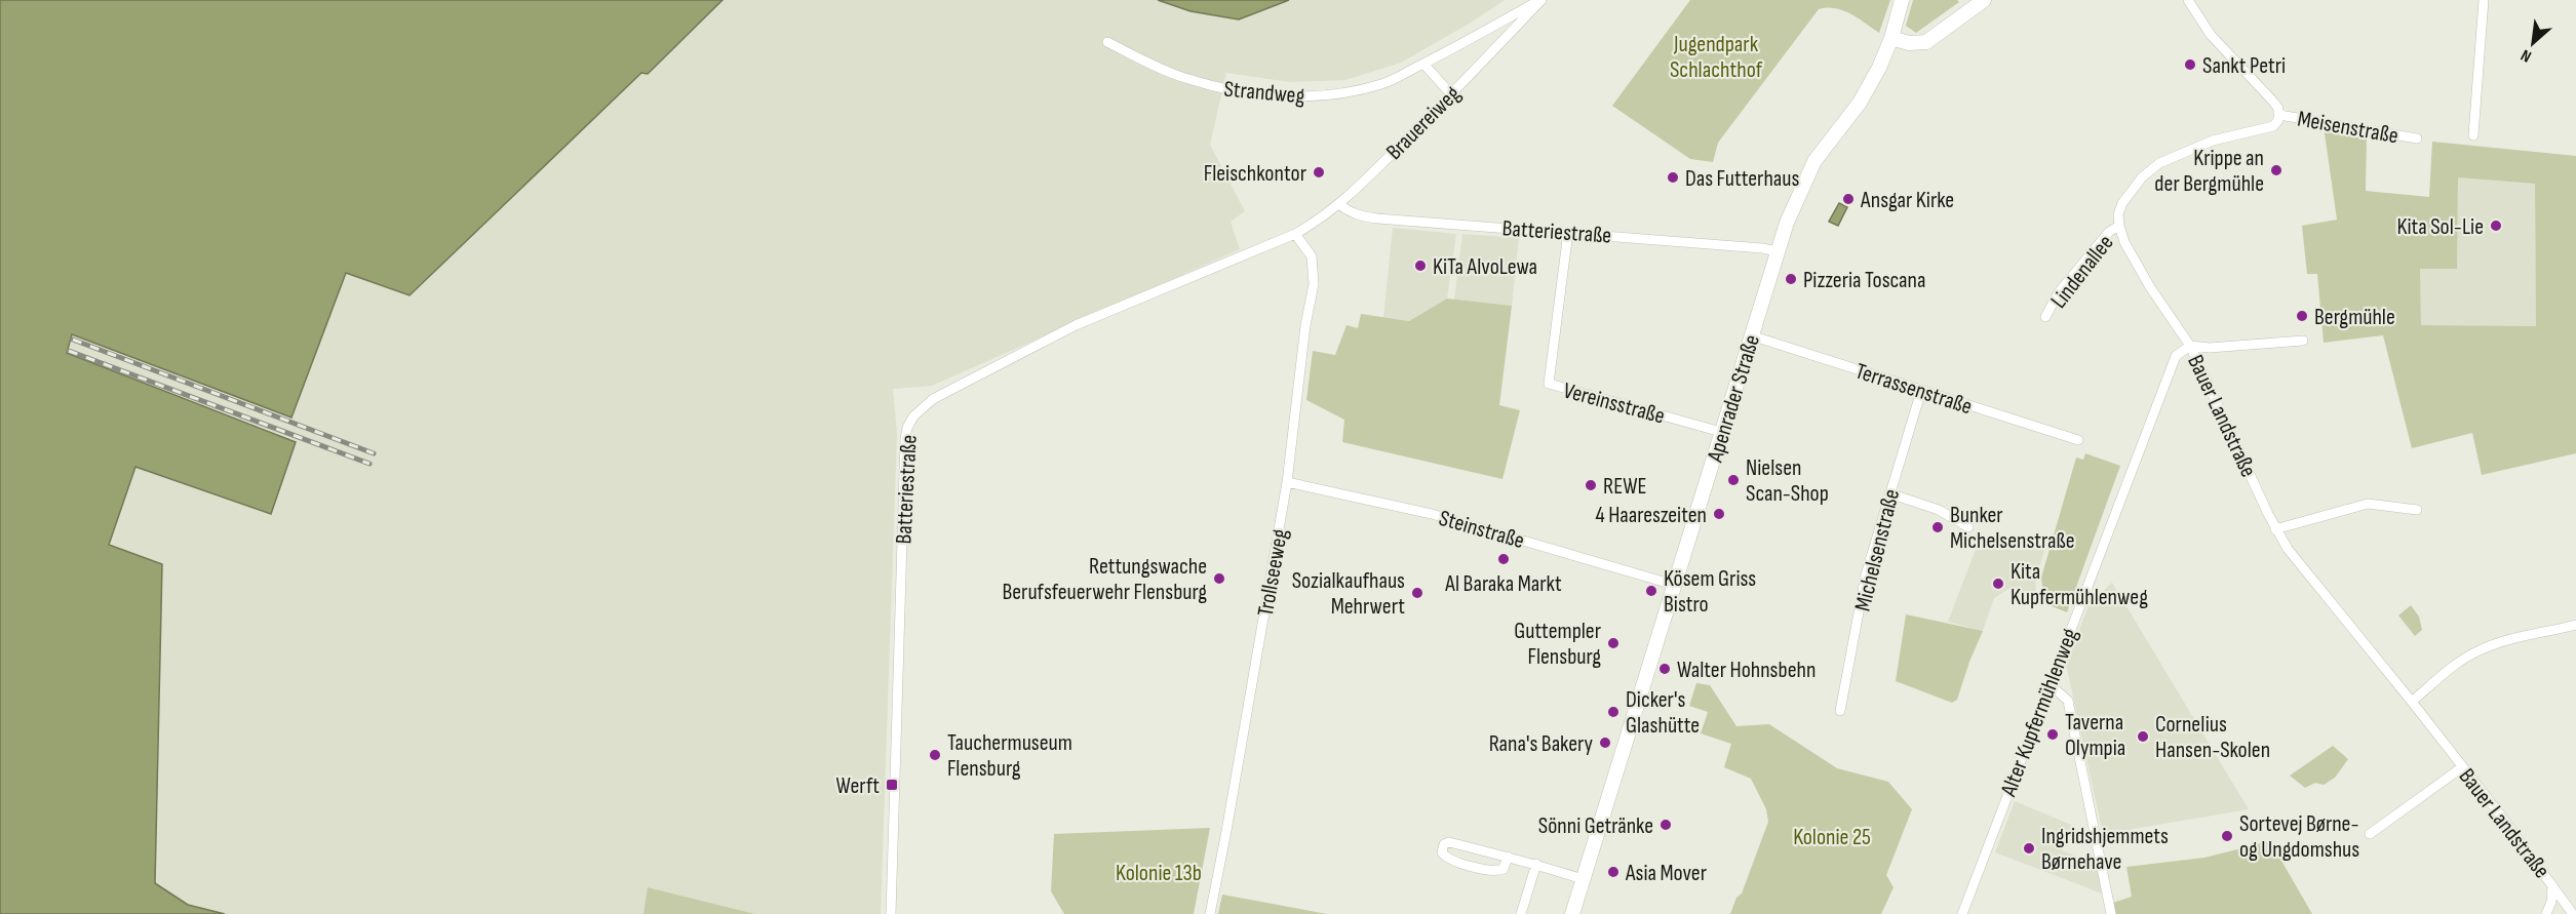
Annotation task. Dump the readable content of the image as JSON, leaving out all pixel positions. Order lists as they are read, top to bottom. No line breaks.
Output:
{"streets":{"main road":["Apenrader Straße"],"street":["Strandweg","Brauereiweg","Meisenstraße","Batteriestraße","Lindenallee","Terrassenstraße","Vereinsstraße","Bauer Landstraße","Steinstraße","Michelsenstraße","Trollseeweg","Alter Kupfermühlenweg"]},"crossings":[["Strandweg","Brauereiweg"],["Brauereiweg","Batteriestraße"],["Brauereiweg","Trollseeweg"],["Batteriestraße","Apenrader Straße"],["Batteriestraße","Vereinsstraße"],["Batteriestraße","Trollseeweg"],["Lindenallee","Bauer Landstraße"],["Terrassenstraße","Apenrader Straße"],["Terrassenstraße","Michelsenstraße"],["Apenrader Straße","Vereinsstraße"],["Apenrader Straße","Steinstraße"],["Bauer Landstraße","Alter Kupfermühlenweg"],["Steinstraße","Trollseeweg"]],"parks":["Jugendpark Schlachthof","Kolonie 25","Kolonie 13b"],"places":{"other":["Sankt Petri","Krippe an der Bergmühle","Fleischkontor","Das Futterhaus","Ansgar Kirke","Kita Sol-Lie","KiTa AlvoLewa","Pizzeria Toscana","Bergmühle","Nielsen Scan-Shop","REWE","4 Haareszeiten","Bunker Michelsenstraße","Al Baraka Markt","Rettungswache Berufsfeuerwehr Flensburg","Kita Kupfermühlenweg","Kösem Griss Bistro","Sozialkaufhaus Mehrwert","Guttempler Flensburg","Walter Hohnsbehn","Dicker's Glashütte","Taverna Olympia","Cornelius Hansen-Skolen","Rana's Bakery","Tauchermuseum Flensburg","Sönni Getränke","Sortevej Børne- og Ungdomshus","Ingridshjemmets Børnehave","Asia Mover"],"transit":["Werft"]},"north":"bottom left"}
